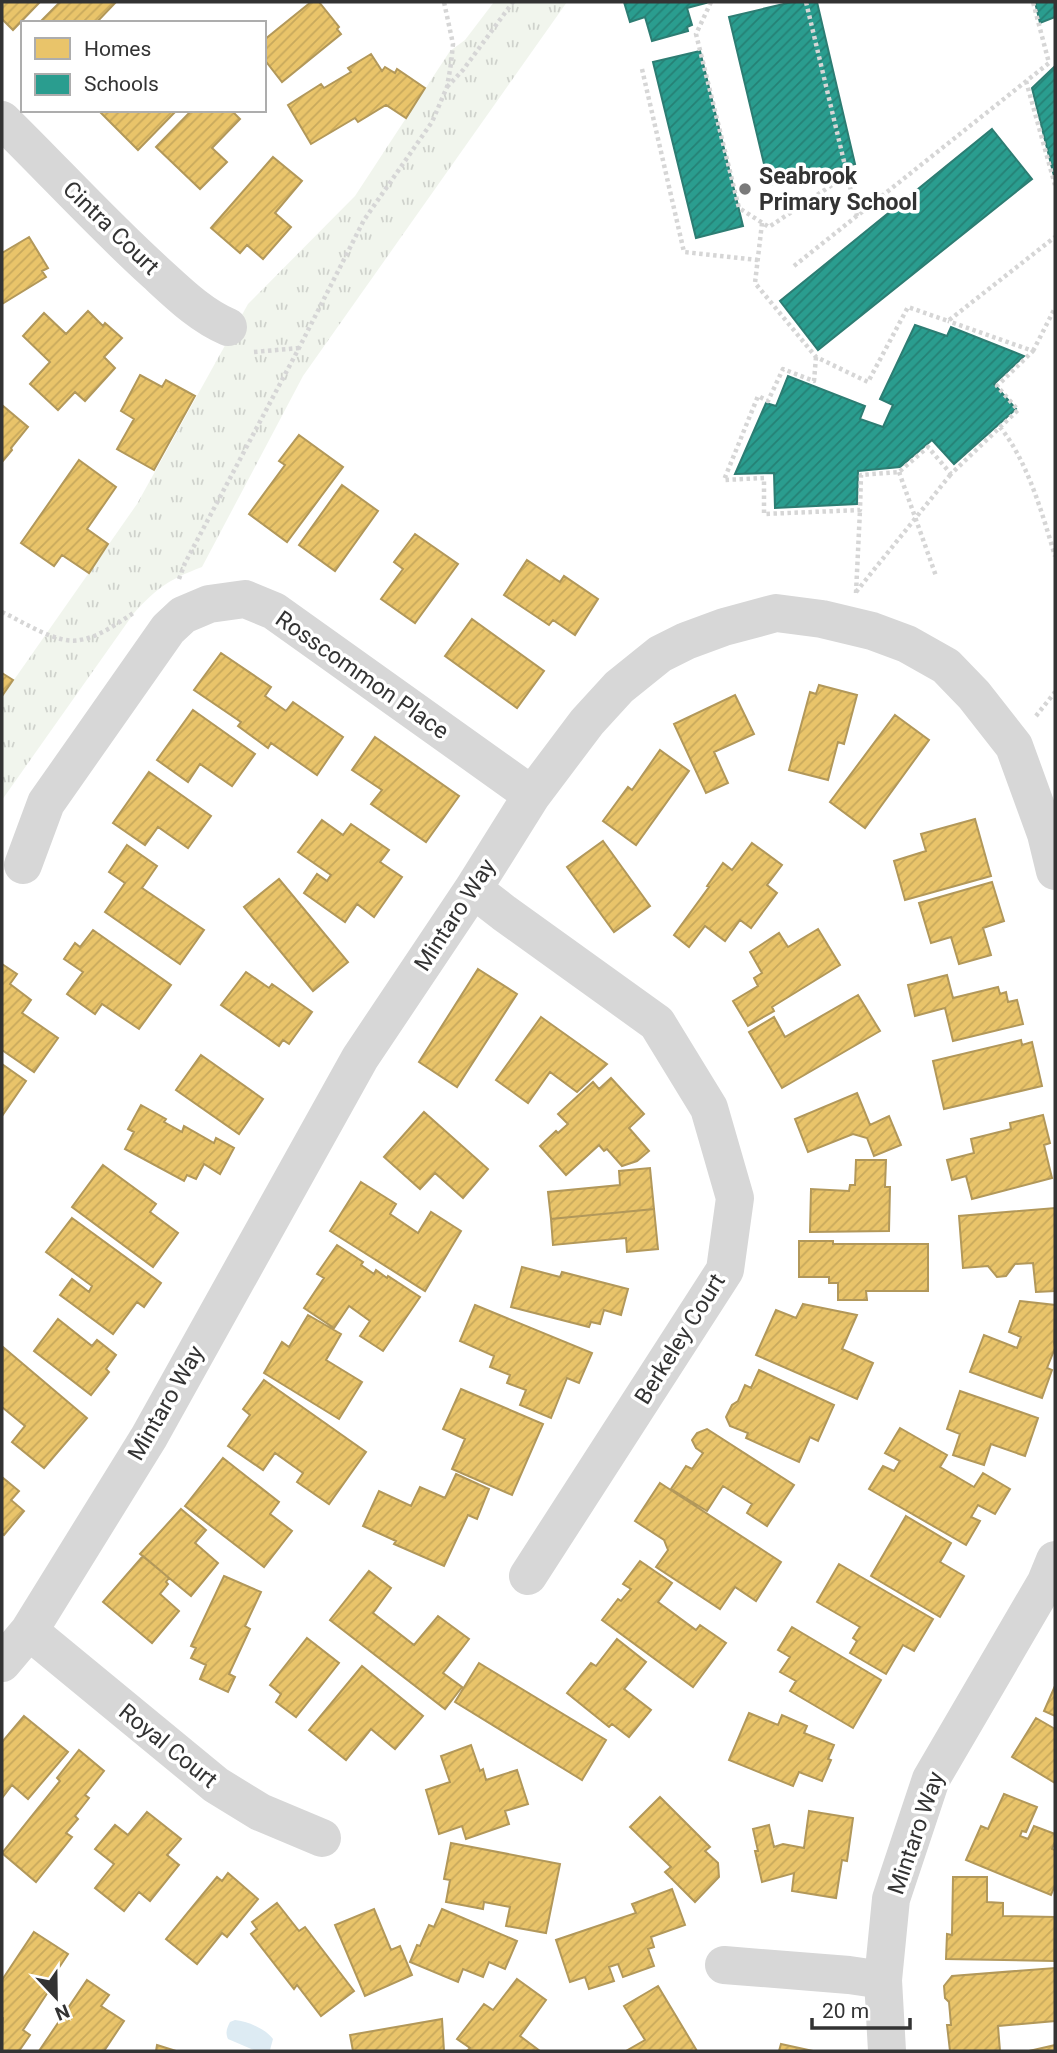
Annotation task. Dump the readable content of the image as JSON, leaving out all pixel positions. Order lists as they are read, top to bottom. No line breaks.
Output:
{"streets":{"street":["Cintra Court","Rosscommon Place","Mintaro Way","Berkeley Court","Royal Court"]},"crossings":[["Rosscommon Place","Mintaro Way"],["Mintaro Way","Berkeley Court"],["Mintaro Way","Royal Court"]],"places":["Seabrook Primary School"],"legend":["Homes","Schools"],"scale_bar":"20 m","north":"bottom"}
